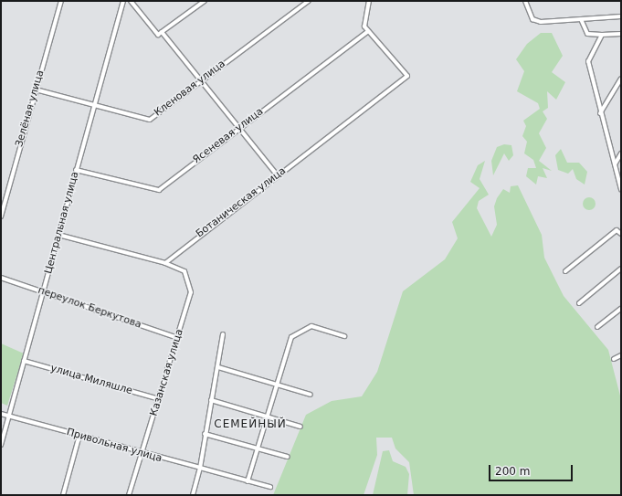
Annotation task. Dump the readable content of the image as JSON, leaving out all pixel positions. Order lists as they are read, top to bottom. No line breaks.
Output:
{"streets":{"street":["Кленовая улица","Зелёная улица","Ясеневая улица","Ботаническая улица","Центральная улица","переулок Беркутова","Казанская улица","улица Миляшле","Привольная улица"]},"crossings":[["Кленовая улица","Зелёная улица"],["Кленовая улица","Центральная улица"],["Ясеневая улица","Ботаническая улица"],["Ясеневая улица","Центральная улица"],["Ботаническая улица","Казанская улица"],["Центральная улица","переулок Беркутова"],["Центральная улица","улица Миляшле"],["Центральная улица","Привольная улица"],["переулок Беркутова","Казанская улица"],["Казанская улица","улица Миляшле"],["Казанская улица","Привольная улица"]],"districts":["СЕМЕЙНЫЙ"],"scale_bar":"200 m"}
